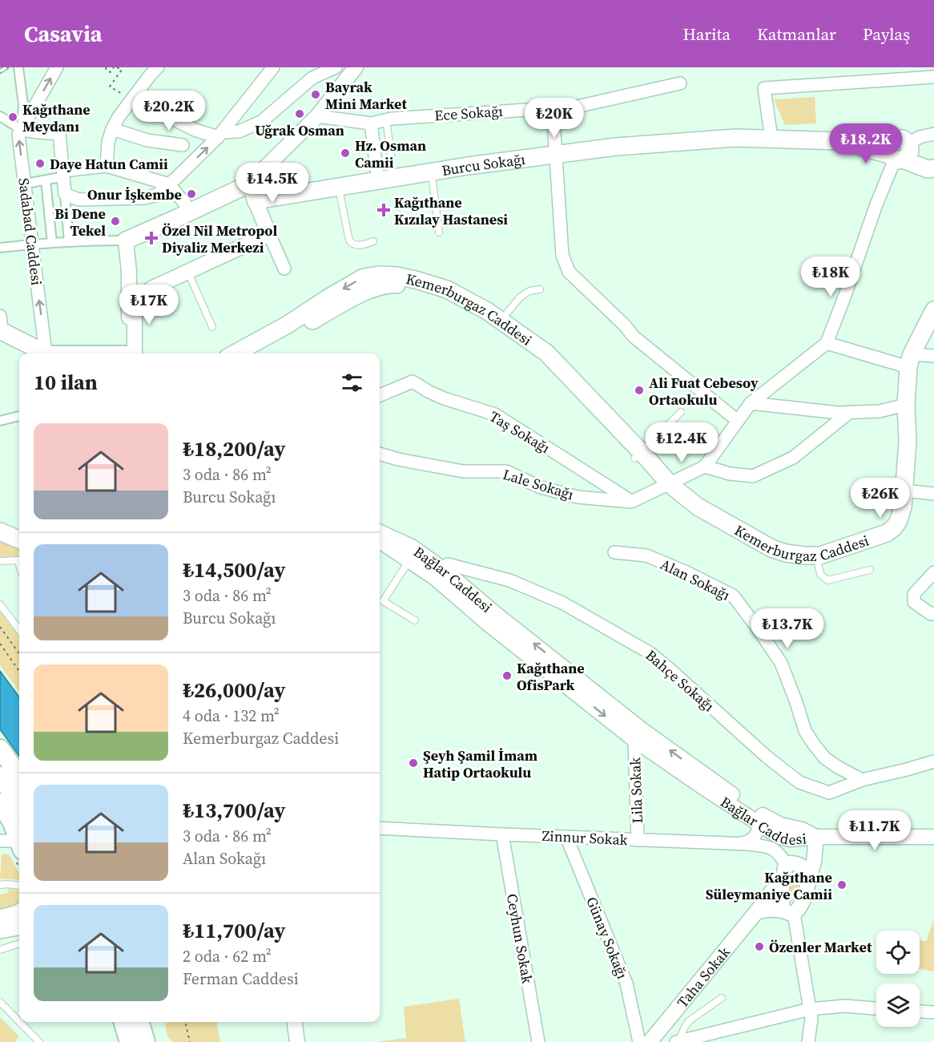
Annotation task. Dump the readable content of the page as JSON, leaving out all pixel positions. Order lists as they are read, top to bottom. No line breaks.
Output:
{"streets":{"main road":["Burcu Sokağı","Kemerburgaz Caddesi"],"street":["Ece Sokağı","Sadabad Caddesi","Taş Sokağı","Lale Sokağı","Alan Sokağı","Bağlar Caddesi","Bahçe Sokağı","Lila Sokak","Zinnur Sokak","Günay Sokağı","Ceyhun Sokak","Taha Sokak"]},"crossings":[["Kemerburgaz Caddesi","Lale Sokağı"],["Taş Sokağı","Lale Sokağı"],["Alan Sokağı","Bahçe Sokağı"],["Bağlar Caddesi","Bahçe Sokağı"],["Bağlar Caddesi","Lila Sokak"],["Lila Sokak","Zinnur Sokak"],["Zinnur Sokak","Günay Sokağı"],["Zinnur Sokak","Ceyhun Sokak"],["Zinnur Sokak","Taha Sokak"]],"places":{"other":["Bayrak Mini Market","Uğrak Osman","Kağıthane Meydanı","Hz. Osman Camii","Daye Hatun Camii","Onur İşkembe","Bi Dene Tekel","Ali Fuat Cebesoy Ortaokulu","Kağıthane OfisPark","Şeyh Şamil İmam Hatip Ortaokulu","Kağıthane Süleymaniye Camii","Özenler Market"],"health":["Kağıthane Kızılay Hastanesi","Özel Nil Metropol Diyaliz Merkezi"]},"page":{"header":"Casavia","nav":["Harita","Katmanlar","Paylaş"],"price":["₺20.2K","₺20K","₺18.2K","₺14.5K","₺18K","₺17K","₺12.4K","₺26K","₺13.7K","₺11.7K"],"heading":"10 ilan","list":[{"name":"₺18,200/ay","note":"3 oda · 86 m² · Burcu Sokağı"},{"name":"₺14,500/ay","note":"3 oda · 86 m² · Burcu Sokağı"},{"name":"₺26,000/ay","note":"4 oda · 132 m² · Kemerburgaz Caddesi"},{"name":"₺13,700/ay","note":"3 oda · 86 m² · Alan Sokağı"},{"name":"₺11,700/ay","note":"2 oda · 62 m² · Ferman Caddesi"}]}}
